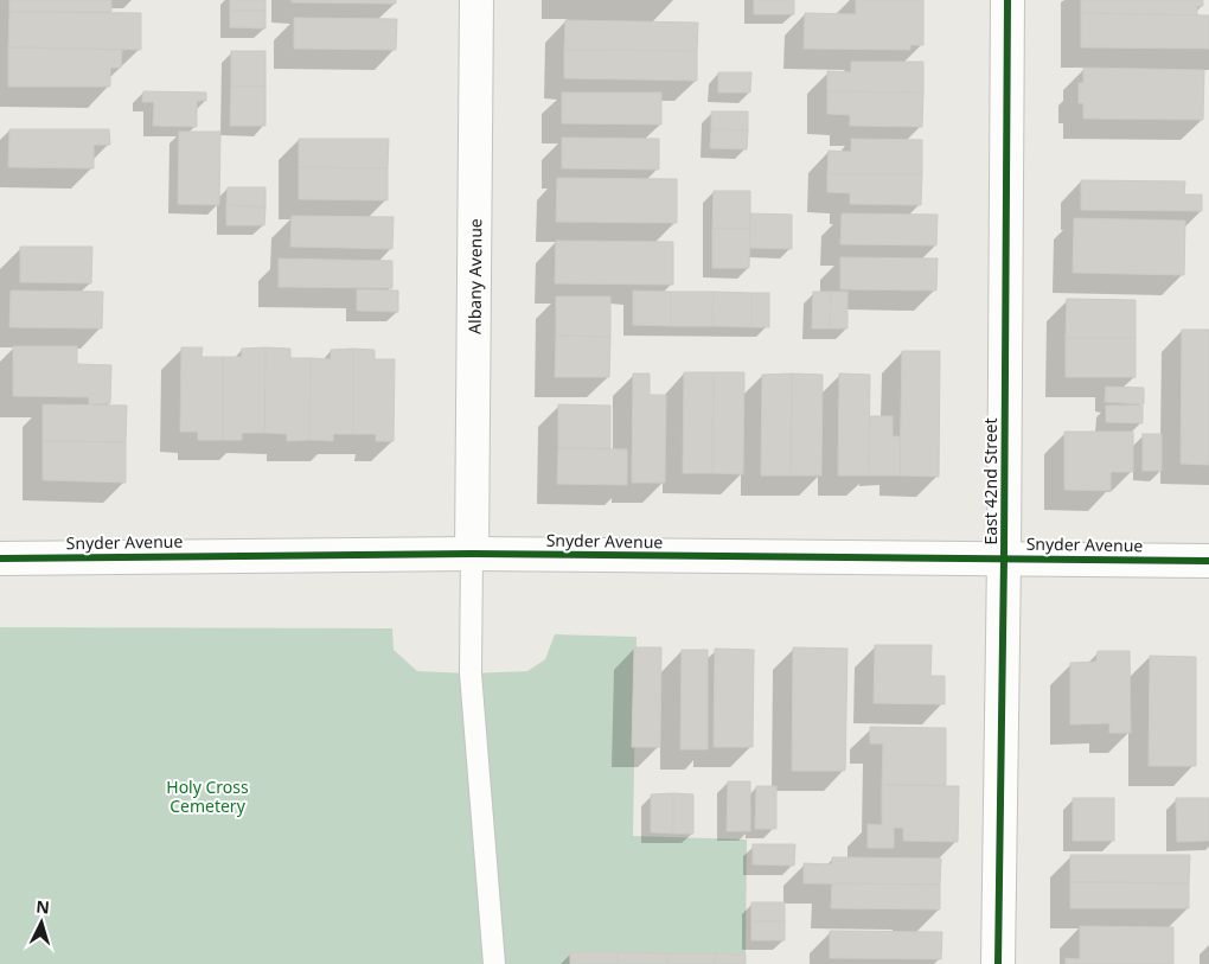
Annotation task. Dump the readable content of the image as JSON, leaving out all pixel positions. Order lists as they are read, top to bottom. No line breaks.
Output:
{"streets":{"street":["Albany Avenue","East 42nd Street","Snyder Avenue"]},"crossings":[["Albany Avenue","Snyder Avenue"],["East 42nd Street","Snyder Avenue"]],"parks":["Holy Cross Cemetery"],"north":"top"}
